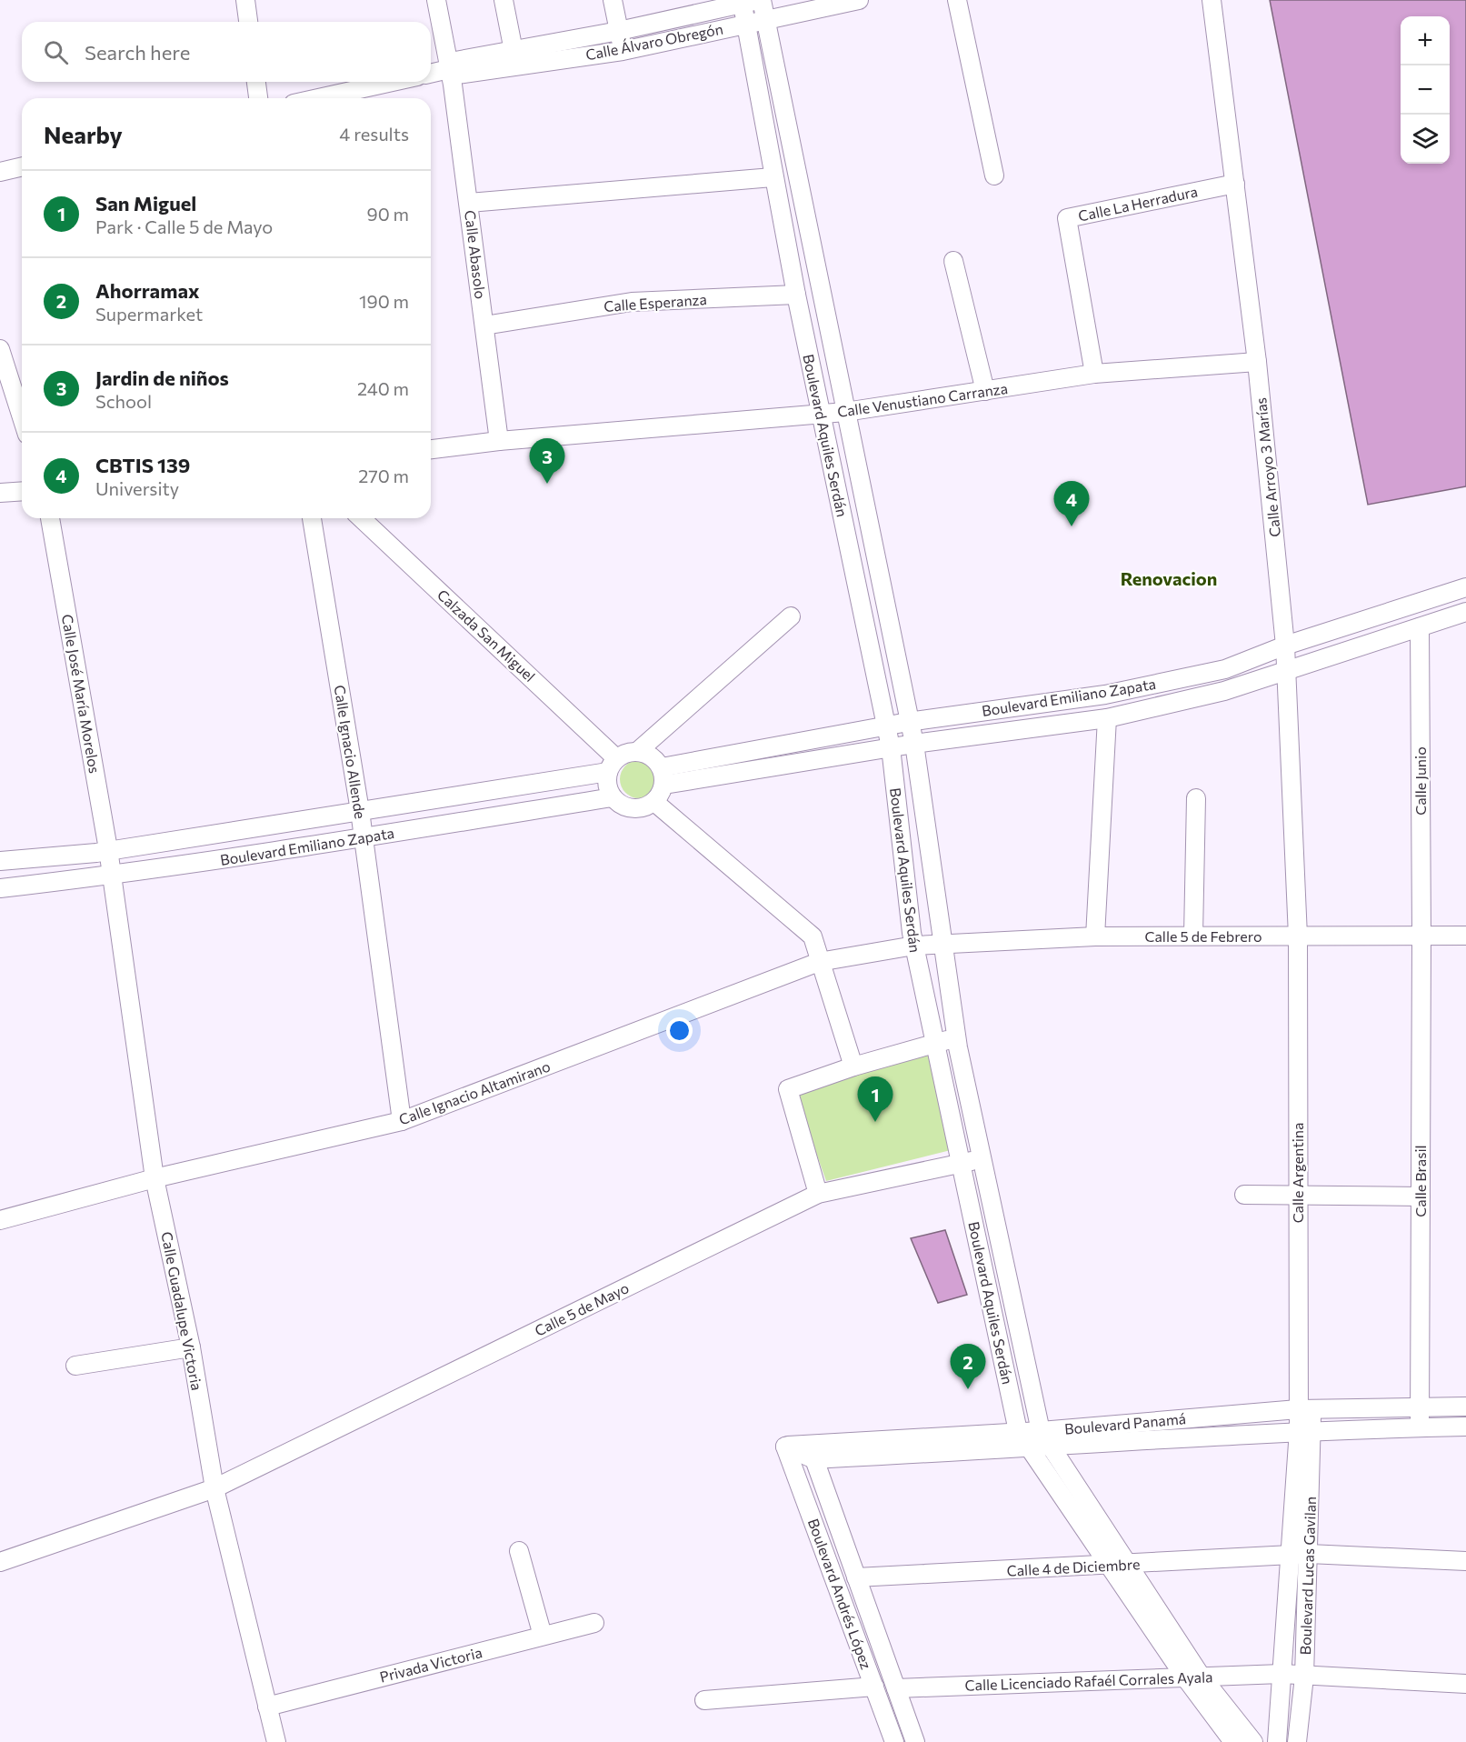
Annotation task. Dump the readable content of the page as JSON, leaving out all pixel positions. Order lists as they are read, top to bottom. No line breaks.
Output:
{"streets":{"street":["Calle Álvaro Obregón","Calle La Herradura","Calle Abasolo","Calle Esperanza","Calle Venustiano Carranza","Boulevard Aquiles Serdán","Calle Arroyo 3 Marías","Calzada San Miguel","Calle José María Morelos","Boulevard Emiliano Zapata","Calle Ignacio Allende","Calle Junio","Calle 5 de Febrero","Calle Ignacio Altamirano","Calle Argentina","Calle Brasil","Calle 5 de Mayo","Calle Guadalupe Victoria","Boulevard Panamá","Calle 4 de Diciembre","Boulevard Lucas Gavilan","Boulevard Andrés López","Privada Victoria","Calle Licenciado Rafaél Corrales Ayala"]},"crossings":[["Calle Álvaro Obregón","Calle Abasolo"],["Calle Álvaro Obregón","Boulevard Aquiles Serdán"],["Calle La Herradura","Calle Venustiano Carranza"],["Calle La Herradura","Calle Arroyo 3 Marías"],["Calle Abasolo","Calle Esperanza"],["Calle Abasolo","Calle Venustiano Carranza"],["Calle Esperanza","Boulevard Aquiles Serdán"],["Calle Venustiano Carranza","Boulevard Aquiles Serdán"],["Calle Venustiano Carranza","Calle Arroyo 3 Marías"],["Boulevard Aquiles Serdán","Boulevard Emiliano Zapata"],["Boulevard Aquiles Serdán","Calle 5 de Febrero"],["Boulevard Aquiles Serdán","Calle Ignacio Altamirano"],["Boulevard Aquiles Serdán","Calle 5 de Mayo"],["Boulevard Aquiles Serdán","Boulevard Panamá"],["Boulevard Aquiles Serdán","Calle 4 de Diciembre"],["Boulevard Aquiles Serdán","Calle Licenciado Rafaél Corrales Ayala"],["Calle Arroyo 3 Marías","Boulevard Emiliano Zapata"],["Calle Arroyo 3 Marías","Calle 5 de Febrero"],["Calle Arroyo 3 Marías","Calle Argentina"],["Calzada San Miguel","Boulevard Emiliano Zapata"],["Calle José María Morelos","Boulevard Emiliano Zapata"],["Calle José María Morelos","Calle Guadalupe Victoria"],["Boulevard Emiliano Zapata","Calle Ignacio Allende"],["Boulevard Emiliano Zapata","Calle Junio"],["Boulevard Emiliano Zapata","Calle Guadalupe Victoria"],["Calle Ignacio Allende","Calle Ignacio Altamirano"],["Calle Junio","Calle 5 de Febrero"],["Calle Junio","Calle Brasil"],["Calle 5 de Febrero","Calle Ignacio Altamirano"],["Calle 5 de Febrero","Calle Argentina"],["Calle 5 de Febrero","Calle Brasil"],["Calle Ignacio Altamirano","Calle Guadalupe Victoria"],["Calle Argentina","Boulevard Panamá"],["Calle Argentina","Boulevard Lucas Gavilan"],["Calle Brasil","Boulevard Panamá"],["Calle 5 de Mayo","Calle Guadalupe Victoria"],["Calle Guadalupe Victoria","Privada Victoria"],["Boulevard Panamá","Boulevard Lucas Gavilan"],["Boulevard Panamá","Boulevard Andrés López"],["Calle 4 de Diciembre","Boulevard Lucas Gavilan"],["Calle 4 de Diciembre","Boulevard Andrés López"],["Boulevard Lucas Gavilan","Calle Licenciado Rafaél Corrales Ayala"],["Boulevard Andrés López","Calle Licenciado Rafaél Corrales Ayala"]],"districts":["Renovacion"],"page":{"map_buttons":["+","−"],"search":"Search here","heading":["Nearby","4 results"],"list":[{"mark":"1","name":"San Miguel","note":"Park · Calle 5 de Mayo","value":"90 m"},{"mark":"2","name":"Ahorramax","note":"Supermarket","value":"190 m"},{"mark":"3","name":"Jardin de niños","note":"School","value":"240 m"},{"mark":"4","name":"CBTIS 139","note":"University","value":"270 m"}],"pins":["3","4","1","2"]}}
